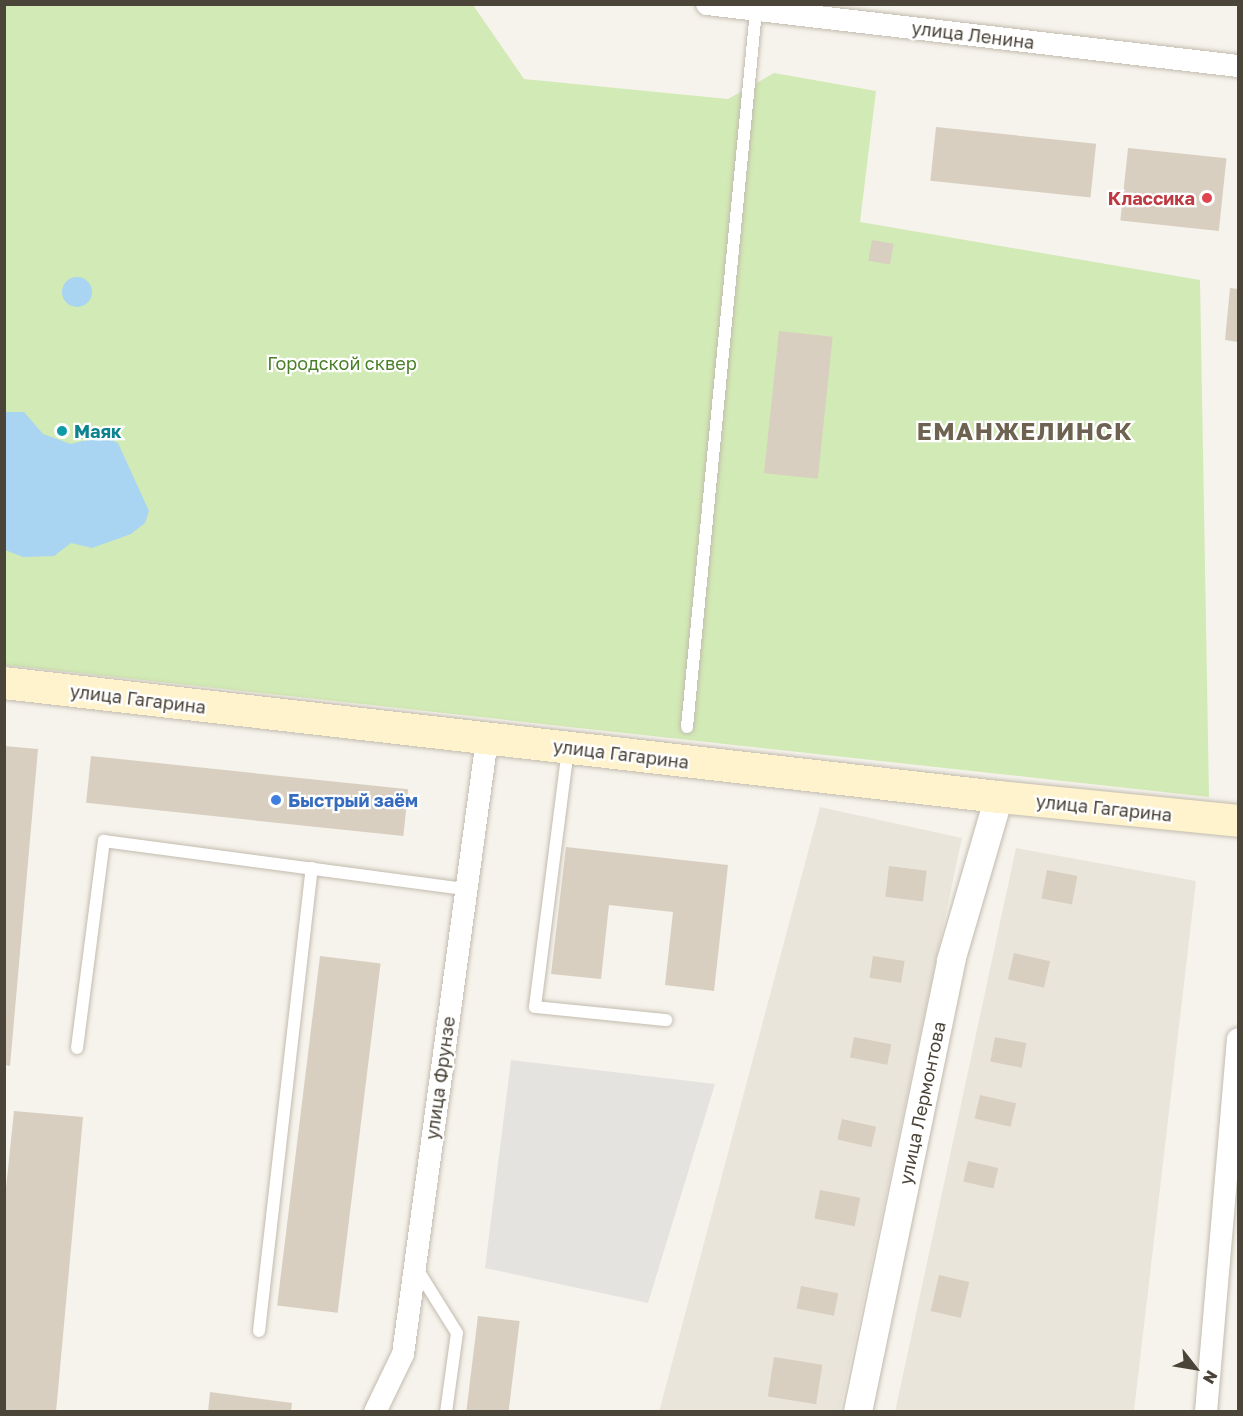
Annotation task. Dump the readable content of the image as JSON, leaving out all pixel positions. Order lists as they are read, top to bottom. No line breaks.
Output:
{"streets":{"main road":["улица Гагарина"],"street":["улица Ленина","улица Фрунзе","улица Лермонтова"]},"crossings":[["улица Гагарина","улица Фрунзе"],["улица Гагарина","улица Лермонтова"]],"districts":["ЕМАНЖЕЛИНСК"],"parks":["Городской сквер"],"places":["Классика","Маяк","Быстрый заём"],"north":"bottom right"}
